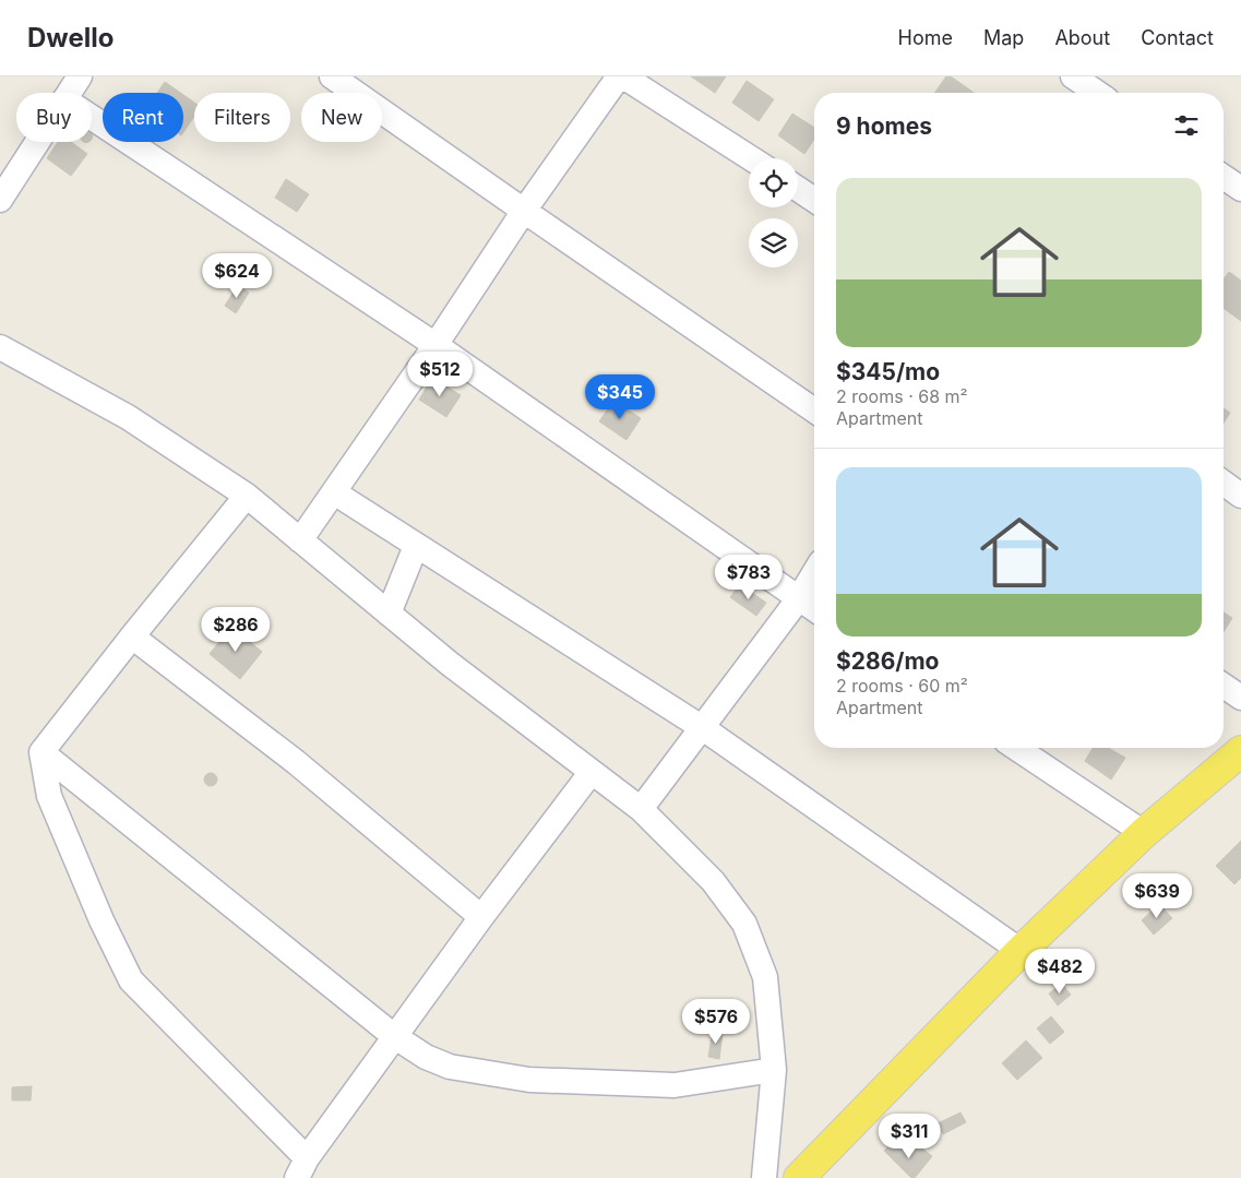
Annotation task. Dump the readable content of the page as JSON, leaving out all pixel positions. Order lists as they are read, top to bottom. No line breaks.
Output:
{"page":{"header":"Dwello","nav":["Home","Map","About","Contact"],"chip":["Buy","Rent","Filters","New"],"heading":"9 homes","list":[{"name":"$345/mo","note":"2 rooms · 68 m² · Apartment"},{"name":"$286/mo","note":"2 rooms · 60 m² · Apartment"}],"price":["$624","$512","$345","$783","$286","$639","$482","$576","$311"]}}
